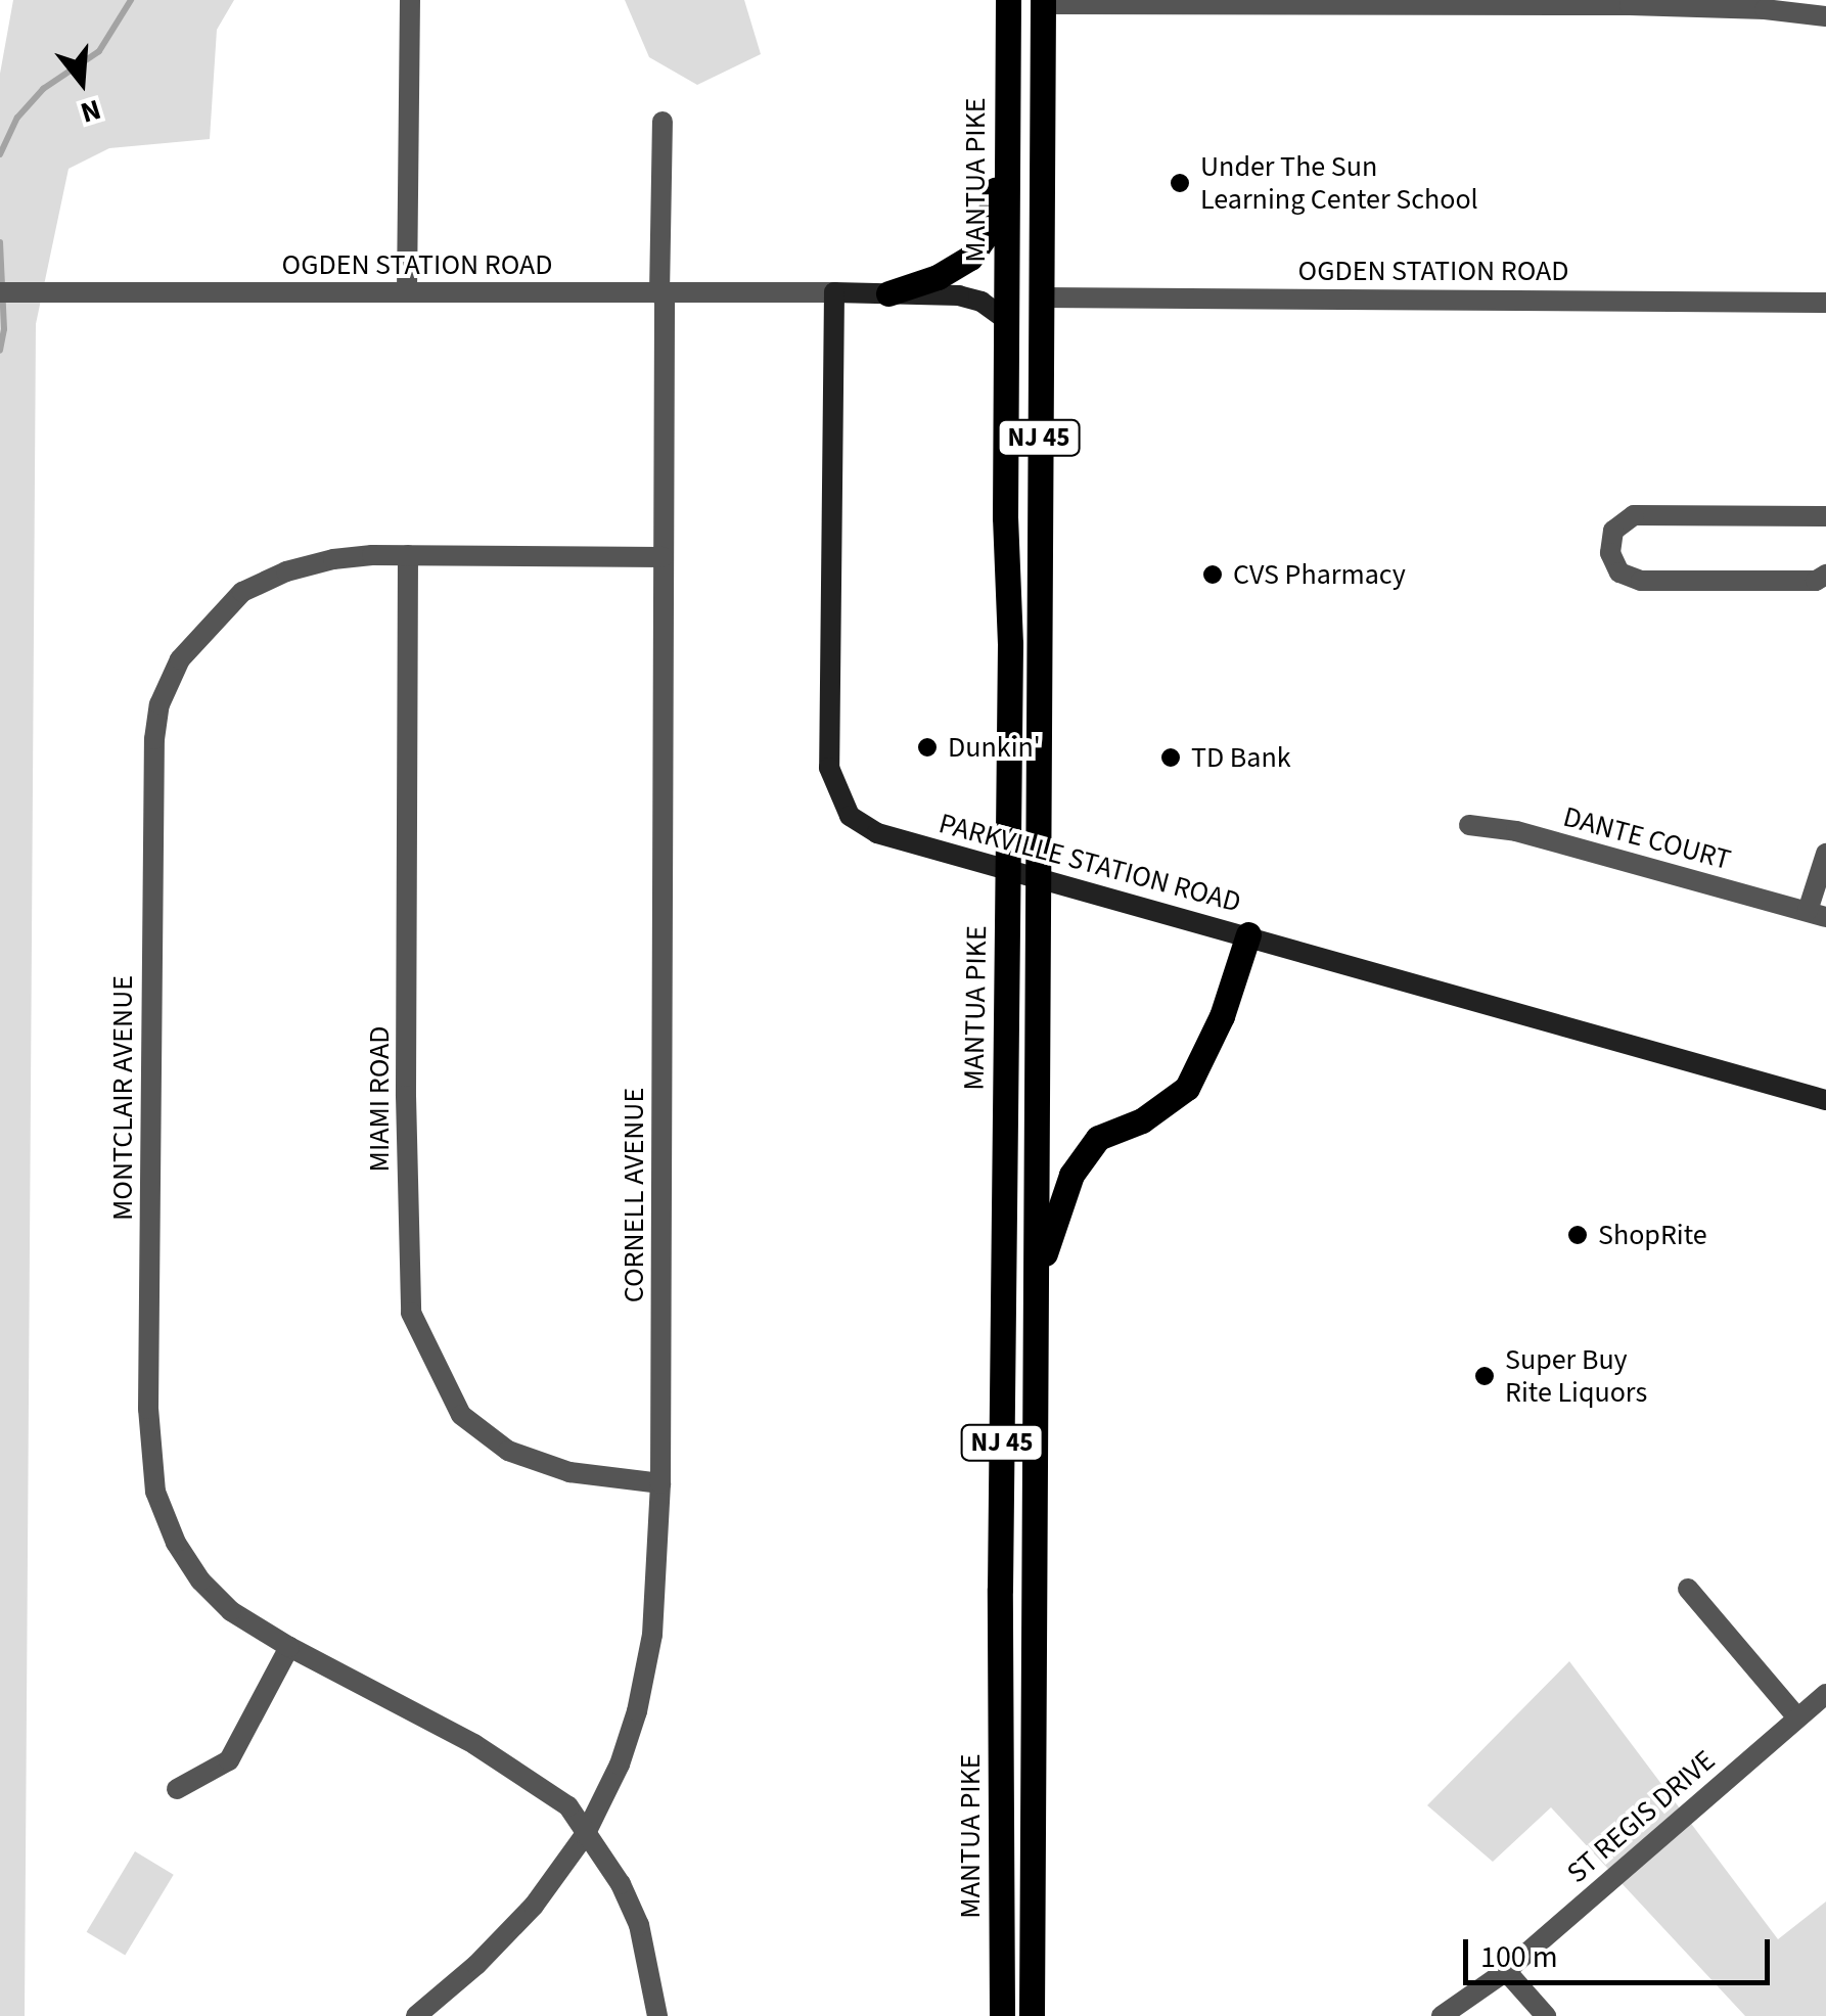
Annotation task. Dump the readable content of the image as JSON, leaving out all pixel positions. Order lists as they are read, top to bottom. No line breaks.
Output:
{"streets":{"main road":["MANTUA PIKE","NJ 45","PARKVILLE STATION ROAD"],"street":["OGDEN STATION ROAD","DANTE COURT","MONTCLAIR AVENUE","MIAMI ROAD","CORNELL AVENUE","ST REGIS DRIVE"]},"crossings":[["MANTUA PIKE","OGDEN STATION ROAD"],["MANTUA PIKE","PARKVILLE STATION ROAD"],["OGDEN STATION ROAD","PARKVILLE STATION ROAD"],["OGDEN STATION ROAD","CORNELL AVENUE"],["MONTCLAIR AVENUE","MIAMI ROAD"],["MONTCLAIR AVENUE","CORNELL AVENUE"],["MIAMI ROAD","CORNELL AVENUE"]],"places":["Under The Sun Learning Center School","CVS Pharmacy","Dunkin'","TD Bank","ShopRite","Super Buy Rite Liquors"],"scale_bar":"100 m","north":"bottom"}
